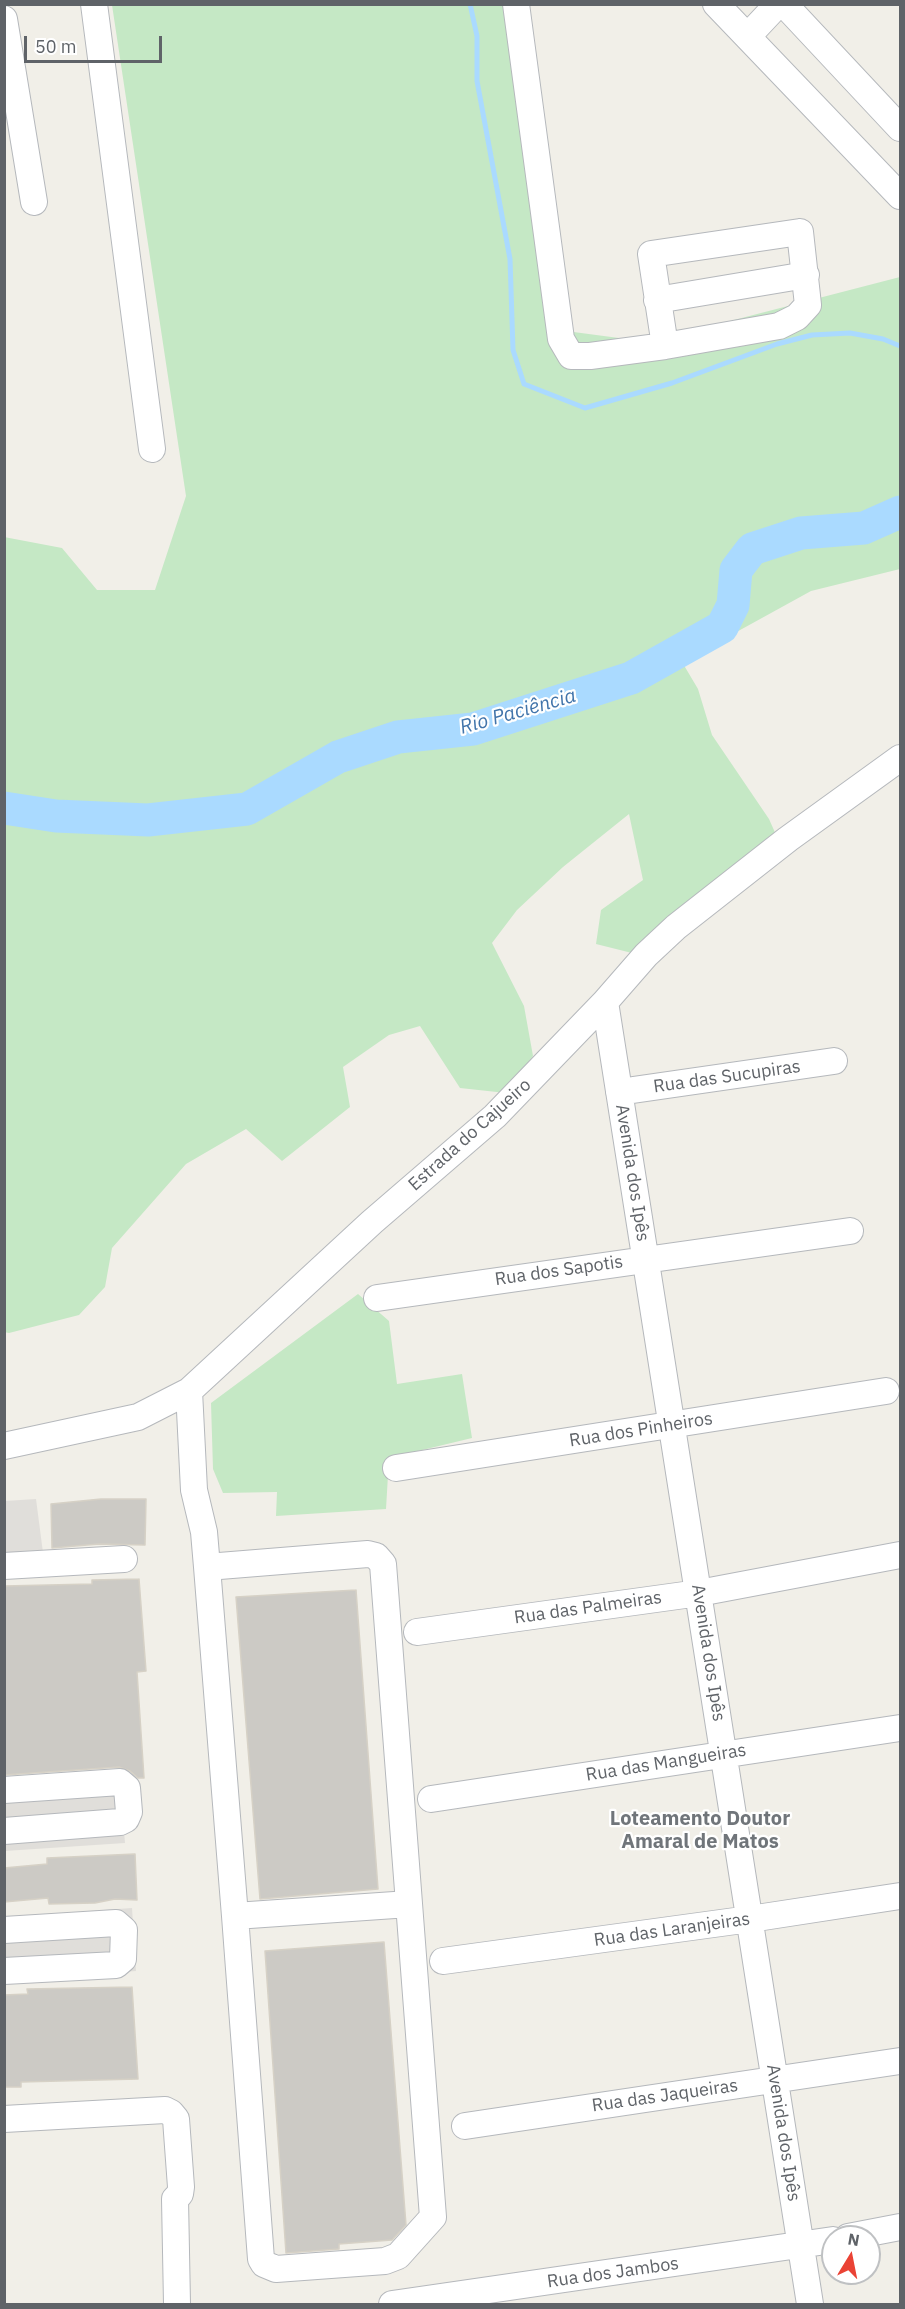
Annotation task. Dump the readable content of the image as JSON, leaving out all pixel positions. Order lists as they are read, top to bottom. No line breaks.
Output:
{"streets":{"street":["Rua das Sucupiras","Estrada do Cajueiro","Avenida dos Ipês","Rua dos Sapotis","Rua dos Pinheiros","Rua das Palmeiras","Rua das Mangueiras","Rua das Laranjeiras","Rua das Jaqueiras","Rua dos Jambos"]},"crossings":[["Rua das Sucupiras","Avenida dos Ipês"],["Estrada do Cajueiro","Avenida dos Ipês"],["Avenida dos Ipês","Rua dos Sapotis"],["Avenida dos Ipês","Rua dos Pinheiros"],["Avenida dos Ipês","Rua das Palmeiras"],["Avenida dos Ipês","Rua das Mangueiras"],["Avenida dos Ipês","Rua das Laranjeiras"],["Avenida dos Ipês","Rua das Jaqueiras"],["Avenida dos Ipês","Rua dos Jambos"]],"districts":["Loteamento Doutor Amaral de Matos"],"water":["Rio Paciência"],"scale_bar":"50 m","north":"top"}
